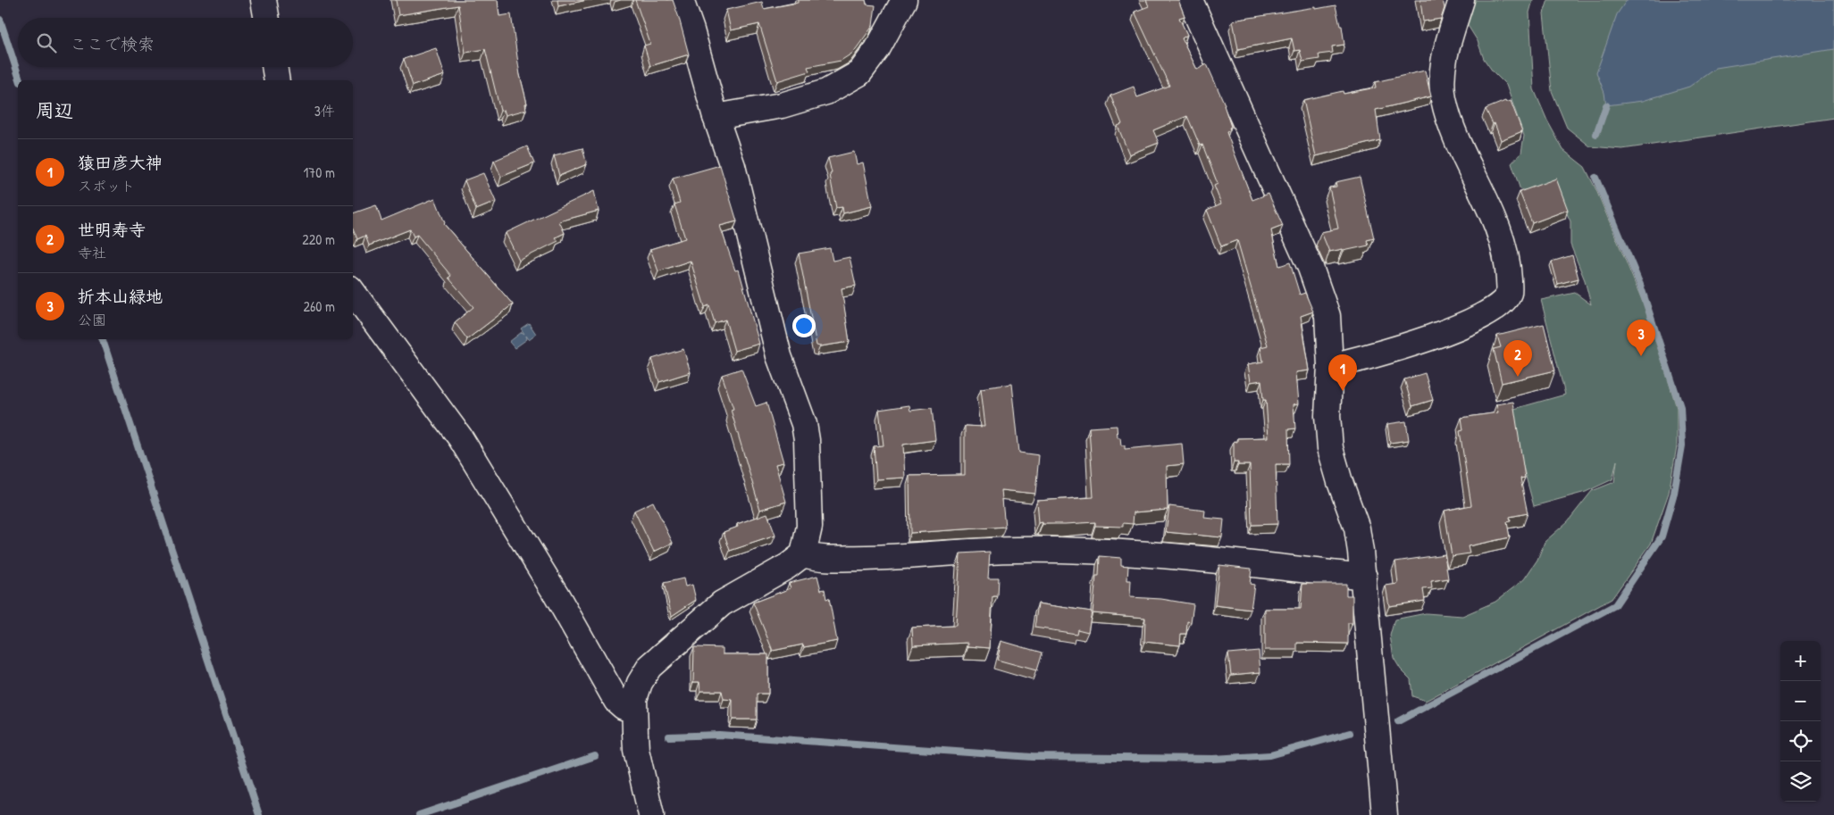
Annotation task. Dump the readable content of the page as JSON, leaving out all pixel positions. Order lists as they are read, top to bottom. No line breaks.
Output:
{"page":{"search":"ここで検索","heading":["周辺","3件"],"list":[{"mark":"1","name":"猿田彦大神","note":"スポット","value":"170 m"},{"mark":"2","name":"世明寿寺","note":"寺社","value":"220 m"},{"mark":"3","name":"折本山緑地","note":"公園","value":"260 m"}],"pins":["3","2","1"],"map_buttons":["+","−"]}}
